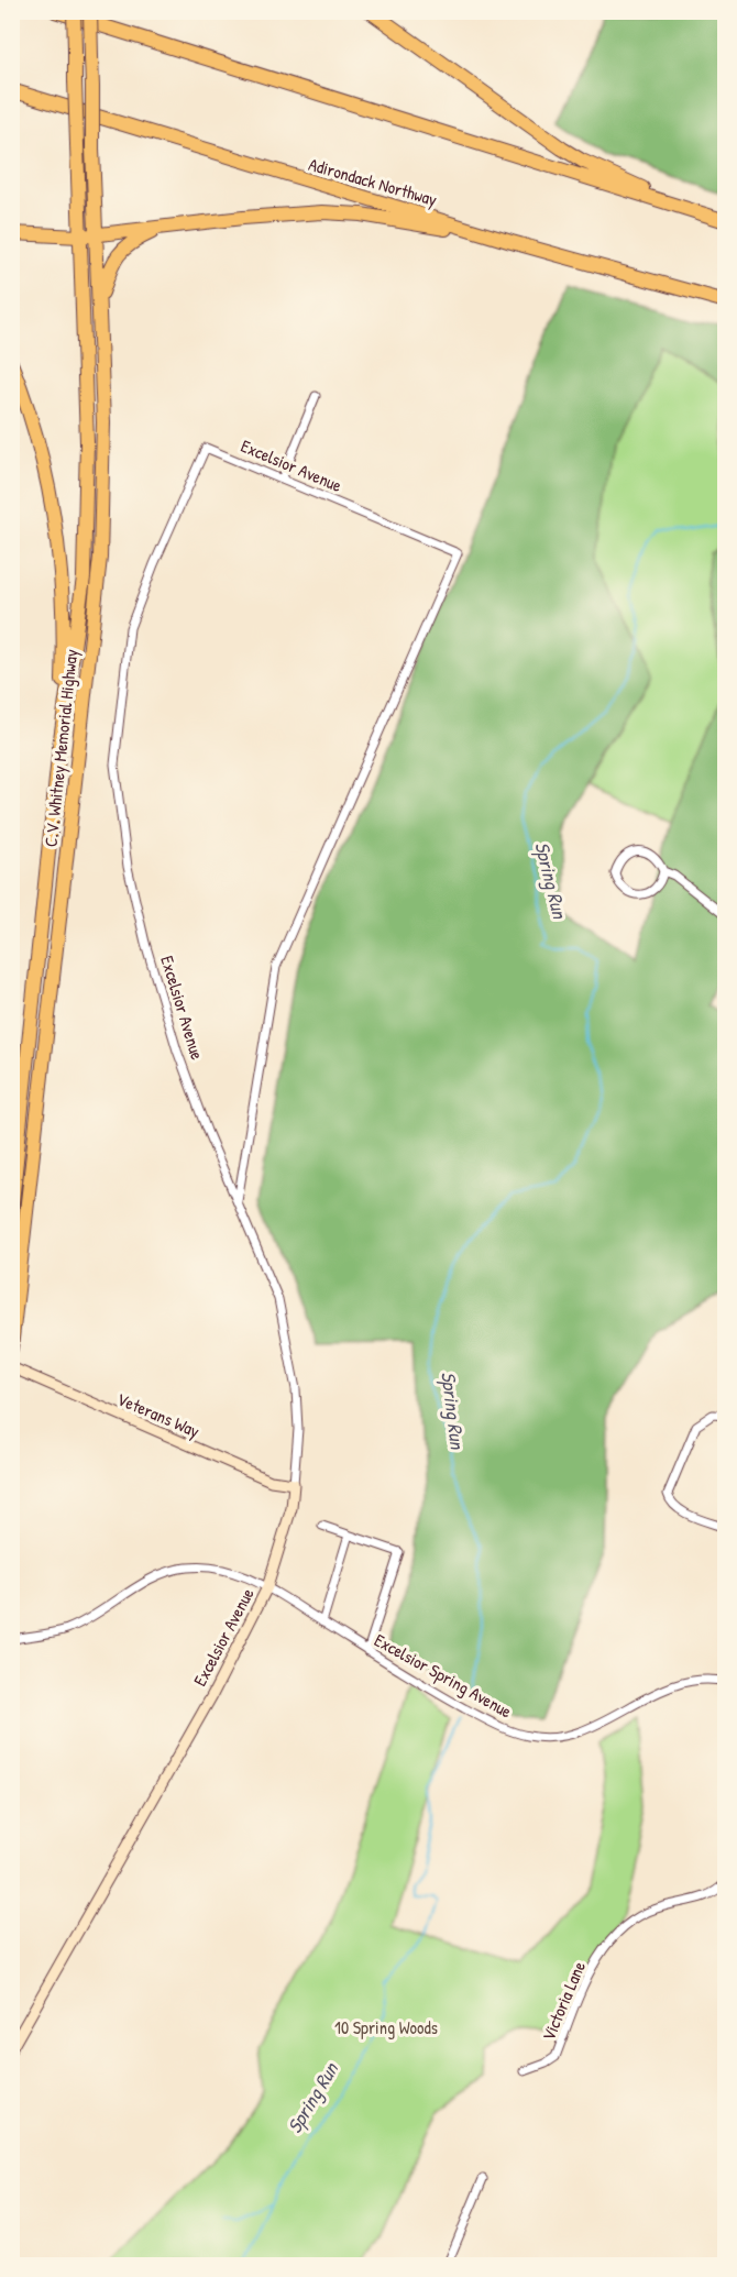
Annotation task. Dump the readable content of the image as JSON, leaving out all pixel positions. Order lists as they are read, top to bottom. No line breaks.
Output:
{"streets":{"highway":["Adirondack Northway","C.V. Whitney Memorial Highway"],"street":["Excelsior Avenue","Veterans Way","Excelsior Spring Avenue","Victoria Lane"]},"crossings":[["Excelsior Avenue","Veterans Way"],["Excelsior Avenue","Excelsior Spring Avenue"]],"water":["Spring Run"],"parks":["10 Spring Woods"]}
